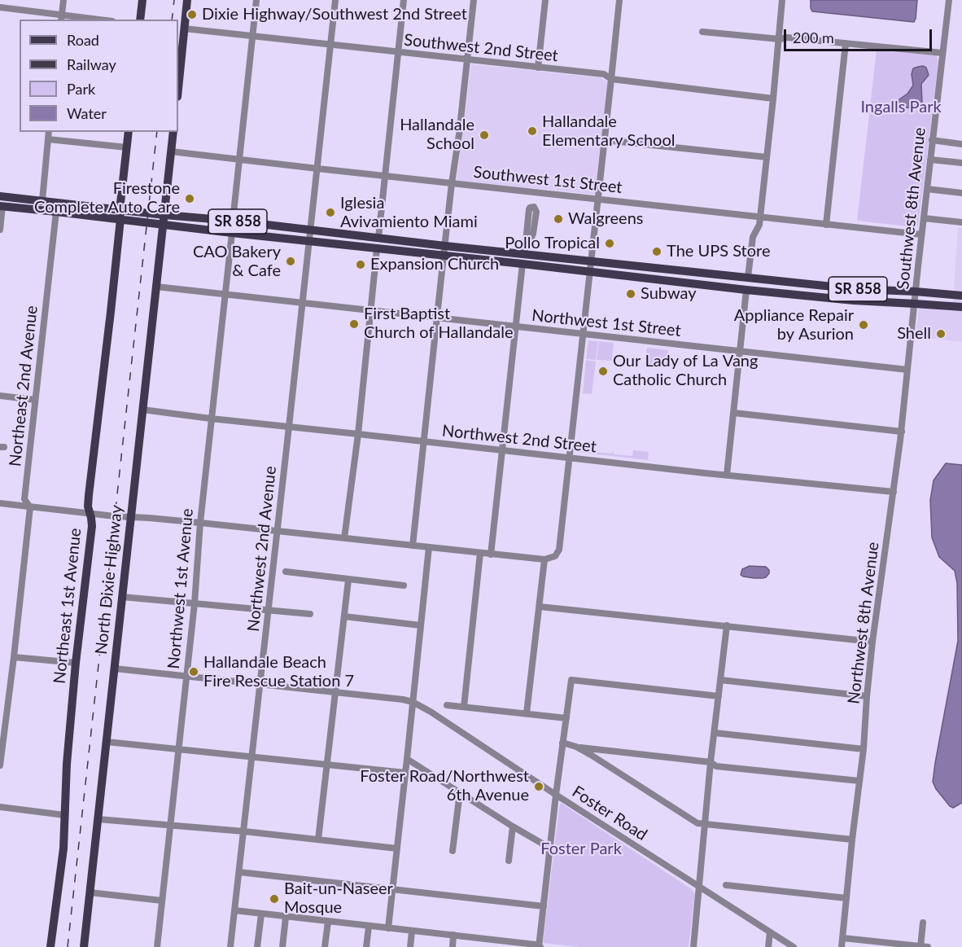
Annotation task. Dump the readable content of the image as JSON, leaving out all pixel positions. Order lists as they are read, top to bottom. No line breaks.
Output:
{"streets":{"main road":["SR 858","North Dixie Highway","Northeast 1st Avenue"],"street":["Southwest 2nd Street","Southwest 1st Street","Southwest 8th Avenue","Northwest 1st Street","Northeast 2nd Avenue","Northwest 2nd Street","Northwest 2nd Avenue","Northwest 1st Avenue","Northwest 8th Avenue","Foster Road"]},"crossings":[["Southwest 2nd Street","Northwest 2nd Avenue"],["Southwest 1st Street","Southwest 8th Avenue"],["Southwest 1st Street","Northwest 2nd Avenue"],["Southwest 1st Street","North Dixie Highway"],["Southwest 8th Avenue","SR 858"],["Southwest 8th Avenue","Northwest 8th Avenue"],["SR 858","Northeast 2nd Avenue"],["SR 858","Northwest 2nd Avenue"],["SR 858","North Dixie Highway"],["SR 858","Northwest 1st Avenue"],["SR 858","Northeast 1st Avenue"],["SR 858","Northwest 8th Avenue"],["Northwest 1st Street","Northwest 2nd Avenue"],["Northwest 1st Street","North Dixie Highway"],["Northwest 1st Street","Northwest 1st Avenue"],["Northwest 1st Street","Northwest 8th Avenue"],["Northwest 2nd Street","Northwest 2nd Avenue"],["Northwest 2nd Street","North Dixie Highway"],["Northwest 2nd Street","Northwest 1st Avenue"],["Northwest 2nd Street","Northwest 8th Avenue"],["Northwest 2nd Avenue","Foster Road"],["North Dixie Highway","Foster Road"],["Northwest 1st Avenue","Foster Road"]],"parks":["Ingalls Park","Foster Park"],"places":["Dixie Highway/Southwest 2nd Street","Hallandale Elementary School","Hallandale School","Firestone Complete Auto Care","Iglesia Avivamiento Miami","Walgreens","Pollo Tropical","The UPS Store","CAO Bakery & Cafe","Expansion Church","Subway","First Baptist Church of Hallandale","Appliance Repair by Asurion","Shell","Our Lady of La Vang Catholic Church","Hallandale Beach Fire Rescue Station 7","Foster Road/Northwest 6th Avenue","Bait-un-Naseer Mosque"],"legend":["Road","Railway","Park","Water"],"scale_bar":"200 m"}
